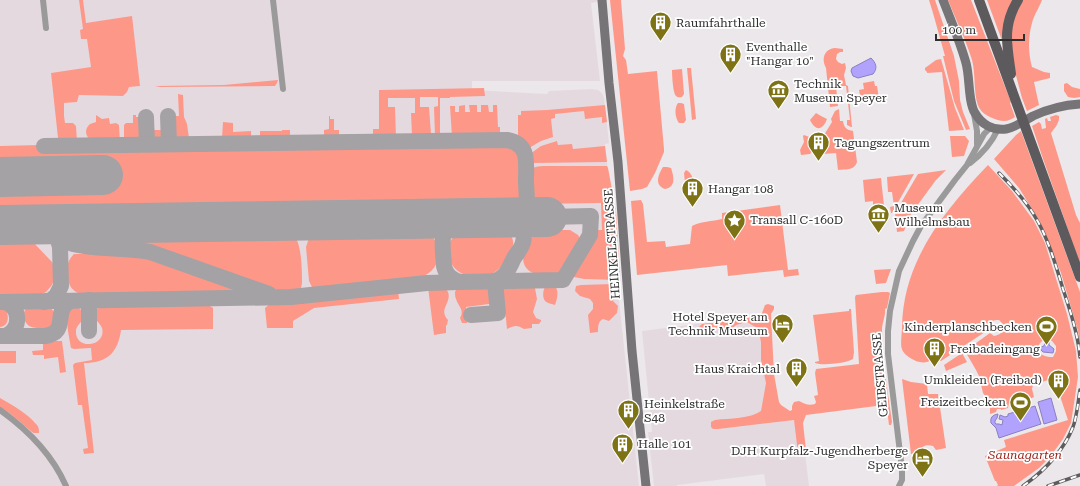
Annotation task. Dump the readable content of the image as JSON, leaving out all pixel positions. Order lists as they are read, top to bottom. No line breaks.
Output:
{"streets":{"street":["HEINKELSTRASSE","GEIBSTRASSE"]},"parks":["Saunagarten"],"places":{"building":["Raumfahrthalle","Eventhalle \"Hangar 10\"","Tagungszentrum","Hangar 108","Freibadeingang","Haus Kraichtal","Umkleiden (Freibad)","Heinkelstraße S48","Halle 101"],"museum":["Technik Museum Speyer","Museum Wilhelmsbau"],"place":["Transall C-160D"],"hotel":["Hotel Speyer am Technik Museum","DJH Kurpfalz-Jugendherberge Speyer"],"sports":["Kinderplanschbecken","Freizeitbecken"]},"scale_bar":"100 m"}
